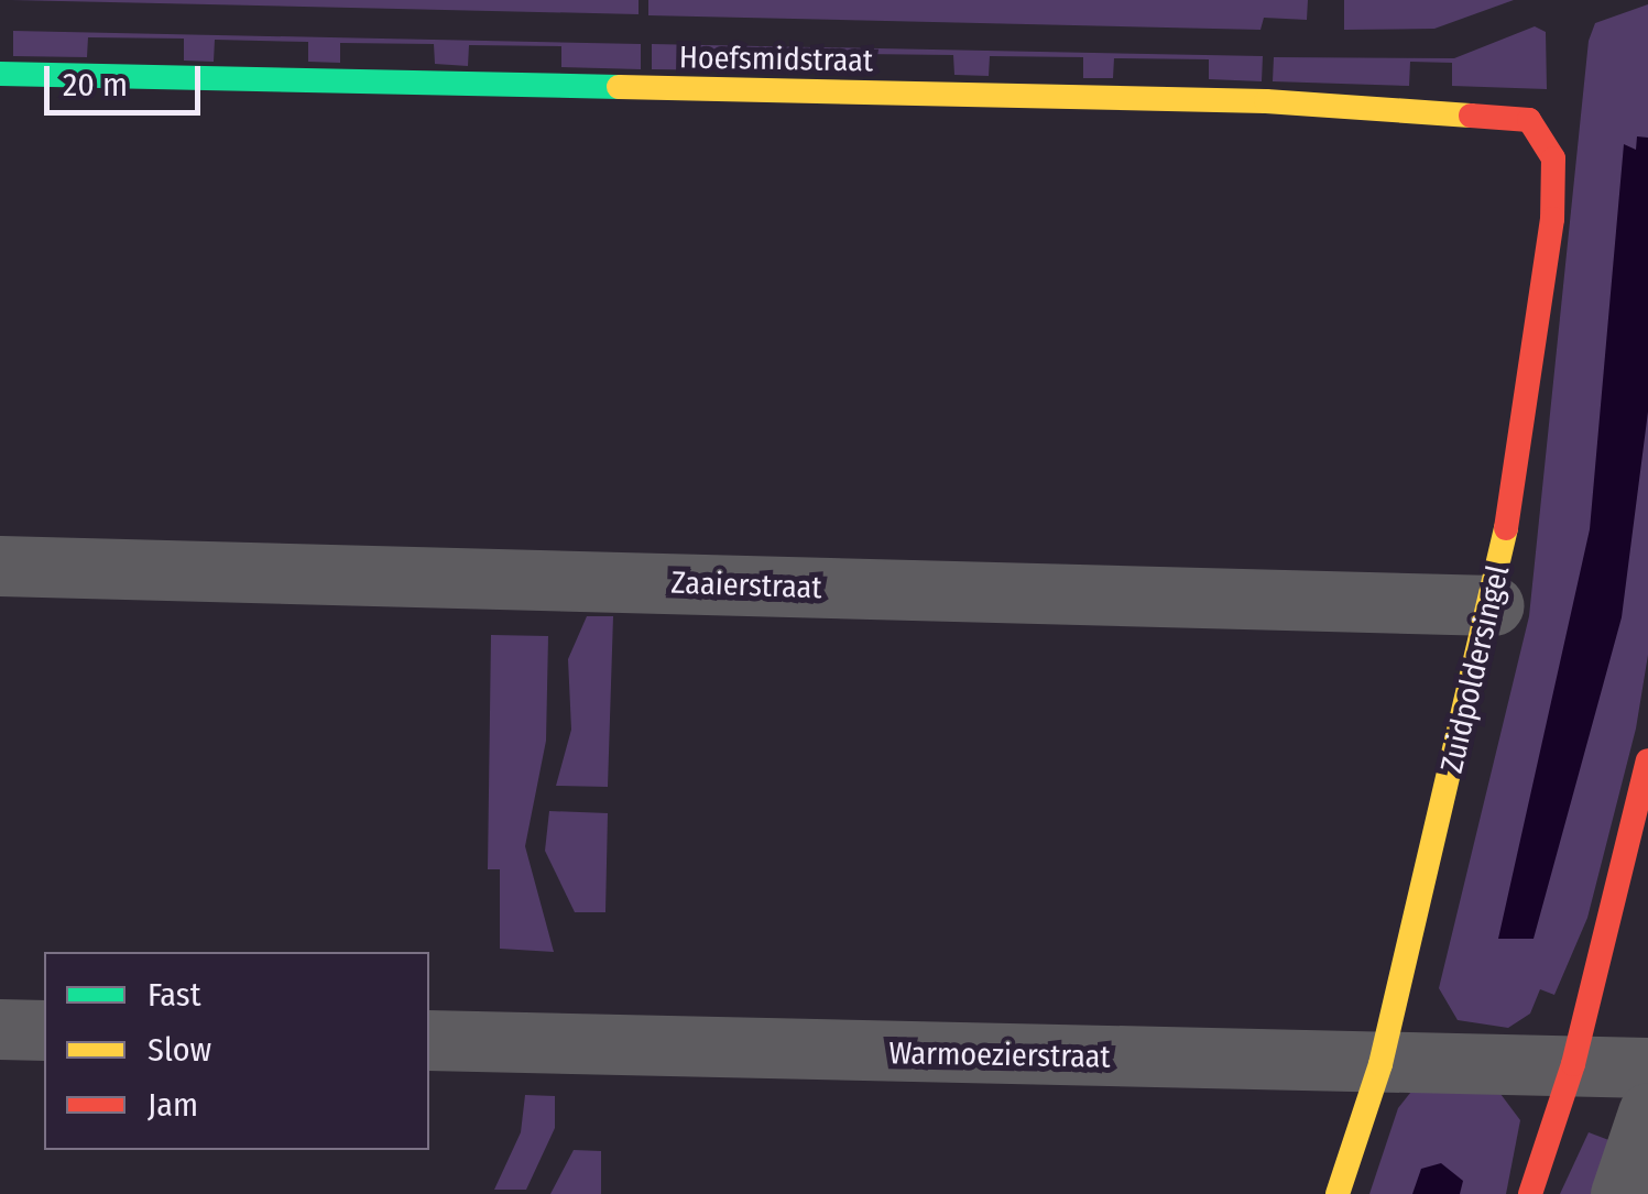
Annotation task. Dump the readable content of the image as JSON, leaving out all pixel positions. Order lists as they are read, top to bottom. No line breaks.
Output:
{"streets":{"street":["Hoefsmidstraat","Zaaierstraat","Zuidpoldersingel","Warmoezierstraat"]},"crossings":[["Hoefsmidstraat","Zuidpoldersingel"],["Zaaierstraat","Zuidpoldersingel"],["Zuidpoldersingel","Warmoezierstraat"]],"legend":["Fast","Slow","Jam"],"scale_bar":"20 m"}
